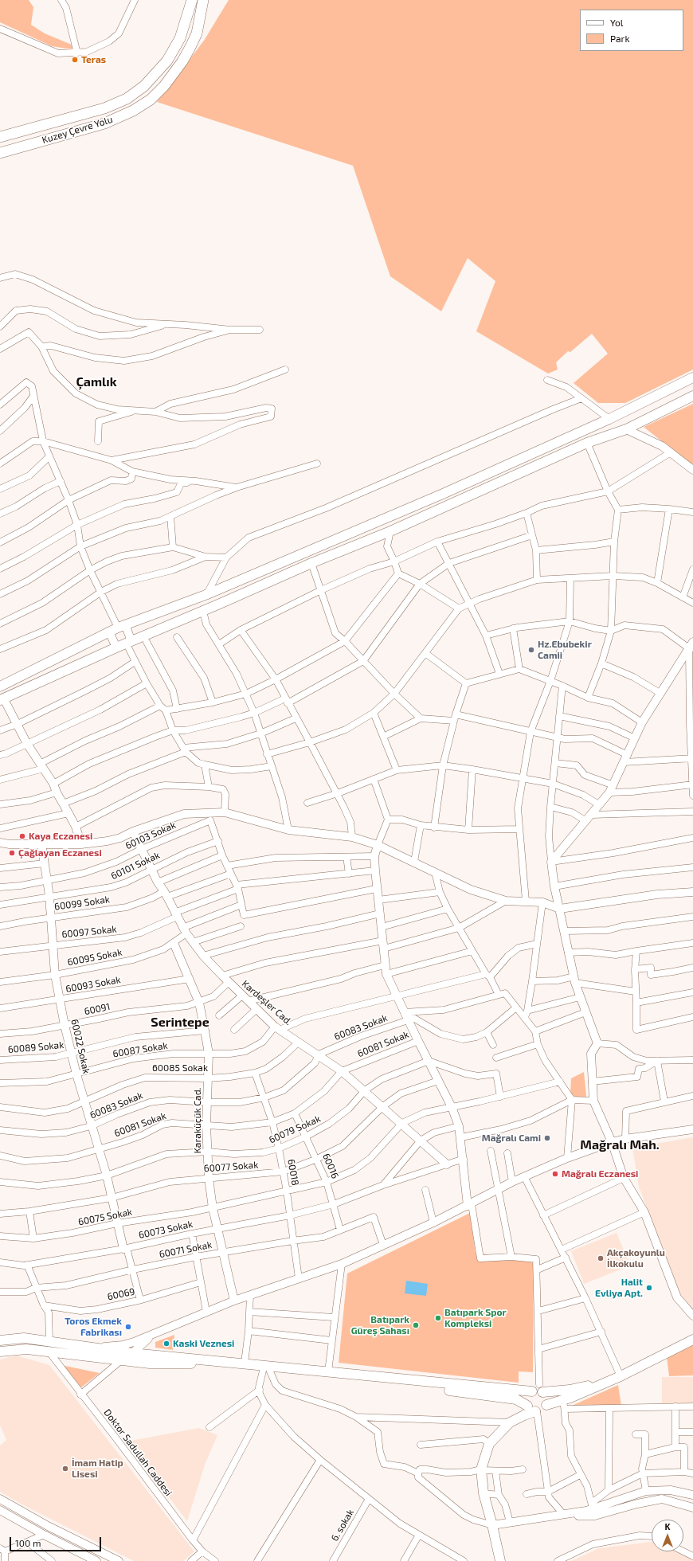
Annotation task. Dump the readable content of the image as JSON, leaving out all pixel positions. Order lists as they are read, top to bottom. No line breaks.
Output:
{"streets":{"main road":["Kuzey Çevre Yolu"],"street":["60103 Sokak","60101 Sokak","60099 Sokak","60097 Sokak","60095 Sokak","60093 Sokak","Kardeşler Cad.","60091","60083 Sokak","60081 Sokak","60022 Sokak","60089 Sokak","60087 Sokak","60085 Sokak","Karaküçük Cad.","60079 Sokak","60016","60077 Sokak","60018","60075 Sokak","60073 Sokak","60071 Sokak","60069","Doktor Sadullah Caddesi","6. sokak"]},"crossings":[["60103 Sokak","Kardeşler Cad."],["60103 Sokak","60022 Sokak"],["60101 Sokak","Kardeşler Cad."],["60101 Sokak","60022 Sokak"],["60099 Sokak","Kardeşler Cad."],["60099 Sokak","60022 Sokak"],["60097 Sokak","Kardeşler Cad."],["60097 Sokak","60022 Sokak"],["60095 Sokak","Kardeşler Cad."],["60095 Sokak","60022 Sokak"],["60095 Sokak","Karaküçük Cad."],["60093 Sokak","60022 Sokak"],["60093 Sokak","Karaküçük Cad."],["Kardeşler Cad.","60091"],["Kardeşler Cad.","60083 Sokak"],["Kardeşler Cad.","60081 Sokak"],["Kardeşler Cad.","60087 Sokak"],["Kardeşler Cad.","60085 Sokak"],["Kardeşler Cad.","60079 Sokak"],["Kardeşler Cad.","60077 Sokak"],["Kardeşler Cad.","60075 Sokak"],["Kardeşler Cad.","60073 Sokak"],["60091","60022 Sokak"],["60091","Karaküçük Cad."],["60083 Sokak","60022 Sokak"],["60083 Sokak","Karaküçük Cad."],["60083 Sokak","60018"],["60081 Sokak","60022 Sokak"],["60081 Sokak","Karaküçük Cad."],["60081 Sokak","60016"],["60081 Sokak","60018"],["60022 Sokak","60089 Sokak"],["60022 Sokak","60087 Sokak"],["60022 Sokak","60085 Sokak"],["60022 Sokak","60079 Sokak"],["60022 Sokak","60077 Sokak"],["60022 Sokak","60075 Sokak"],["60022 Sokak","60073 Sokak"],["60089 Sokak","Karaküçük Cad."],["60087 Sokak","Karaküçük Cad."],["60085 Sokak","Karaküçük Cad."],["60085 Sokak","60018"],["Karaküçük Cad.","60079 Sokak"],["Karaküçük Cad.","60077 Sokak"],["Karaküçük Cad.","60075 Sokak"],["Karaküçük Cad.","60073 Sokak"],["Karaküçük Cad.","60071 Sokak"],["60079 Sokak","60016"],["60079 Sokak","60018"],["60016","60077 Sokak"],["60016","60075 Sokak"],["60016","60073 Sokak"],["60016","60071 Sokak"],["60077 Sokak","60018"],["60018","60075 Sokak"],["60018","60073 Sokak"],["60018","60071 Sokak"]],"districts":["Çamlık","Serintepe","Mağralı Mah."],"places":["Teras","Hz.Ebubekir Camii","Kaya Eczanesi","Çağlayan Eczanesi","Mağralı Cami","Mağralı Eczanesi","Akçakoyunlu İlkokulu","Halit Evliya Apt.","Batıpark Spor Kompleksi","Batıpark Güreş Sahası","Toros Ekmek Fabrikası","Kaski Veznesi","İmam Hatip Lisesi"],"legend":["Yol","Park"],"scale_bar":"100 m","north":"top"}
